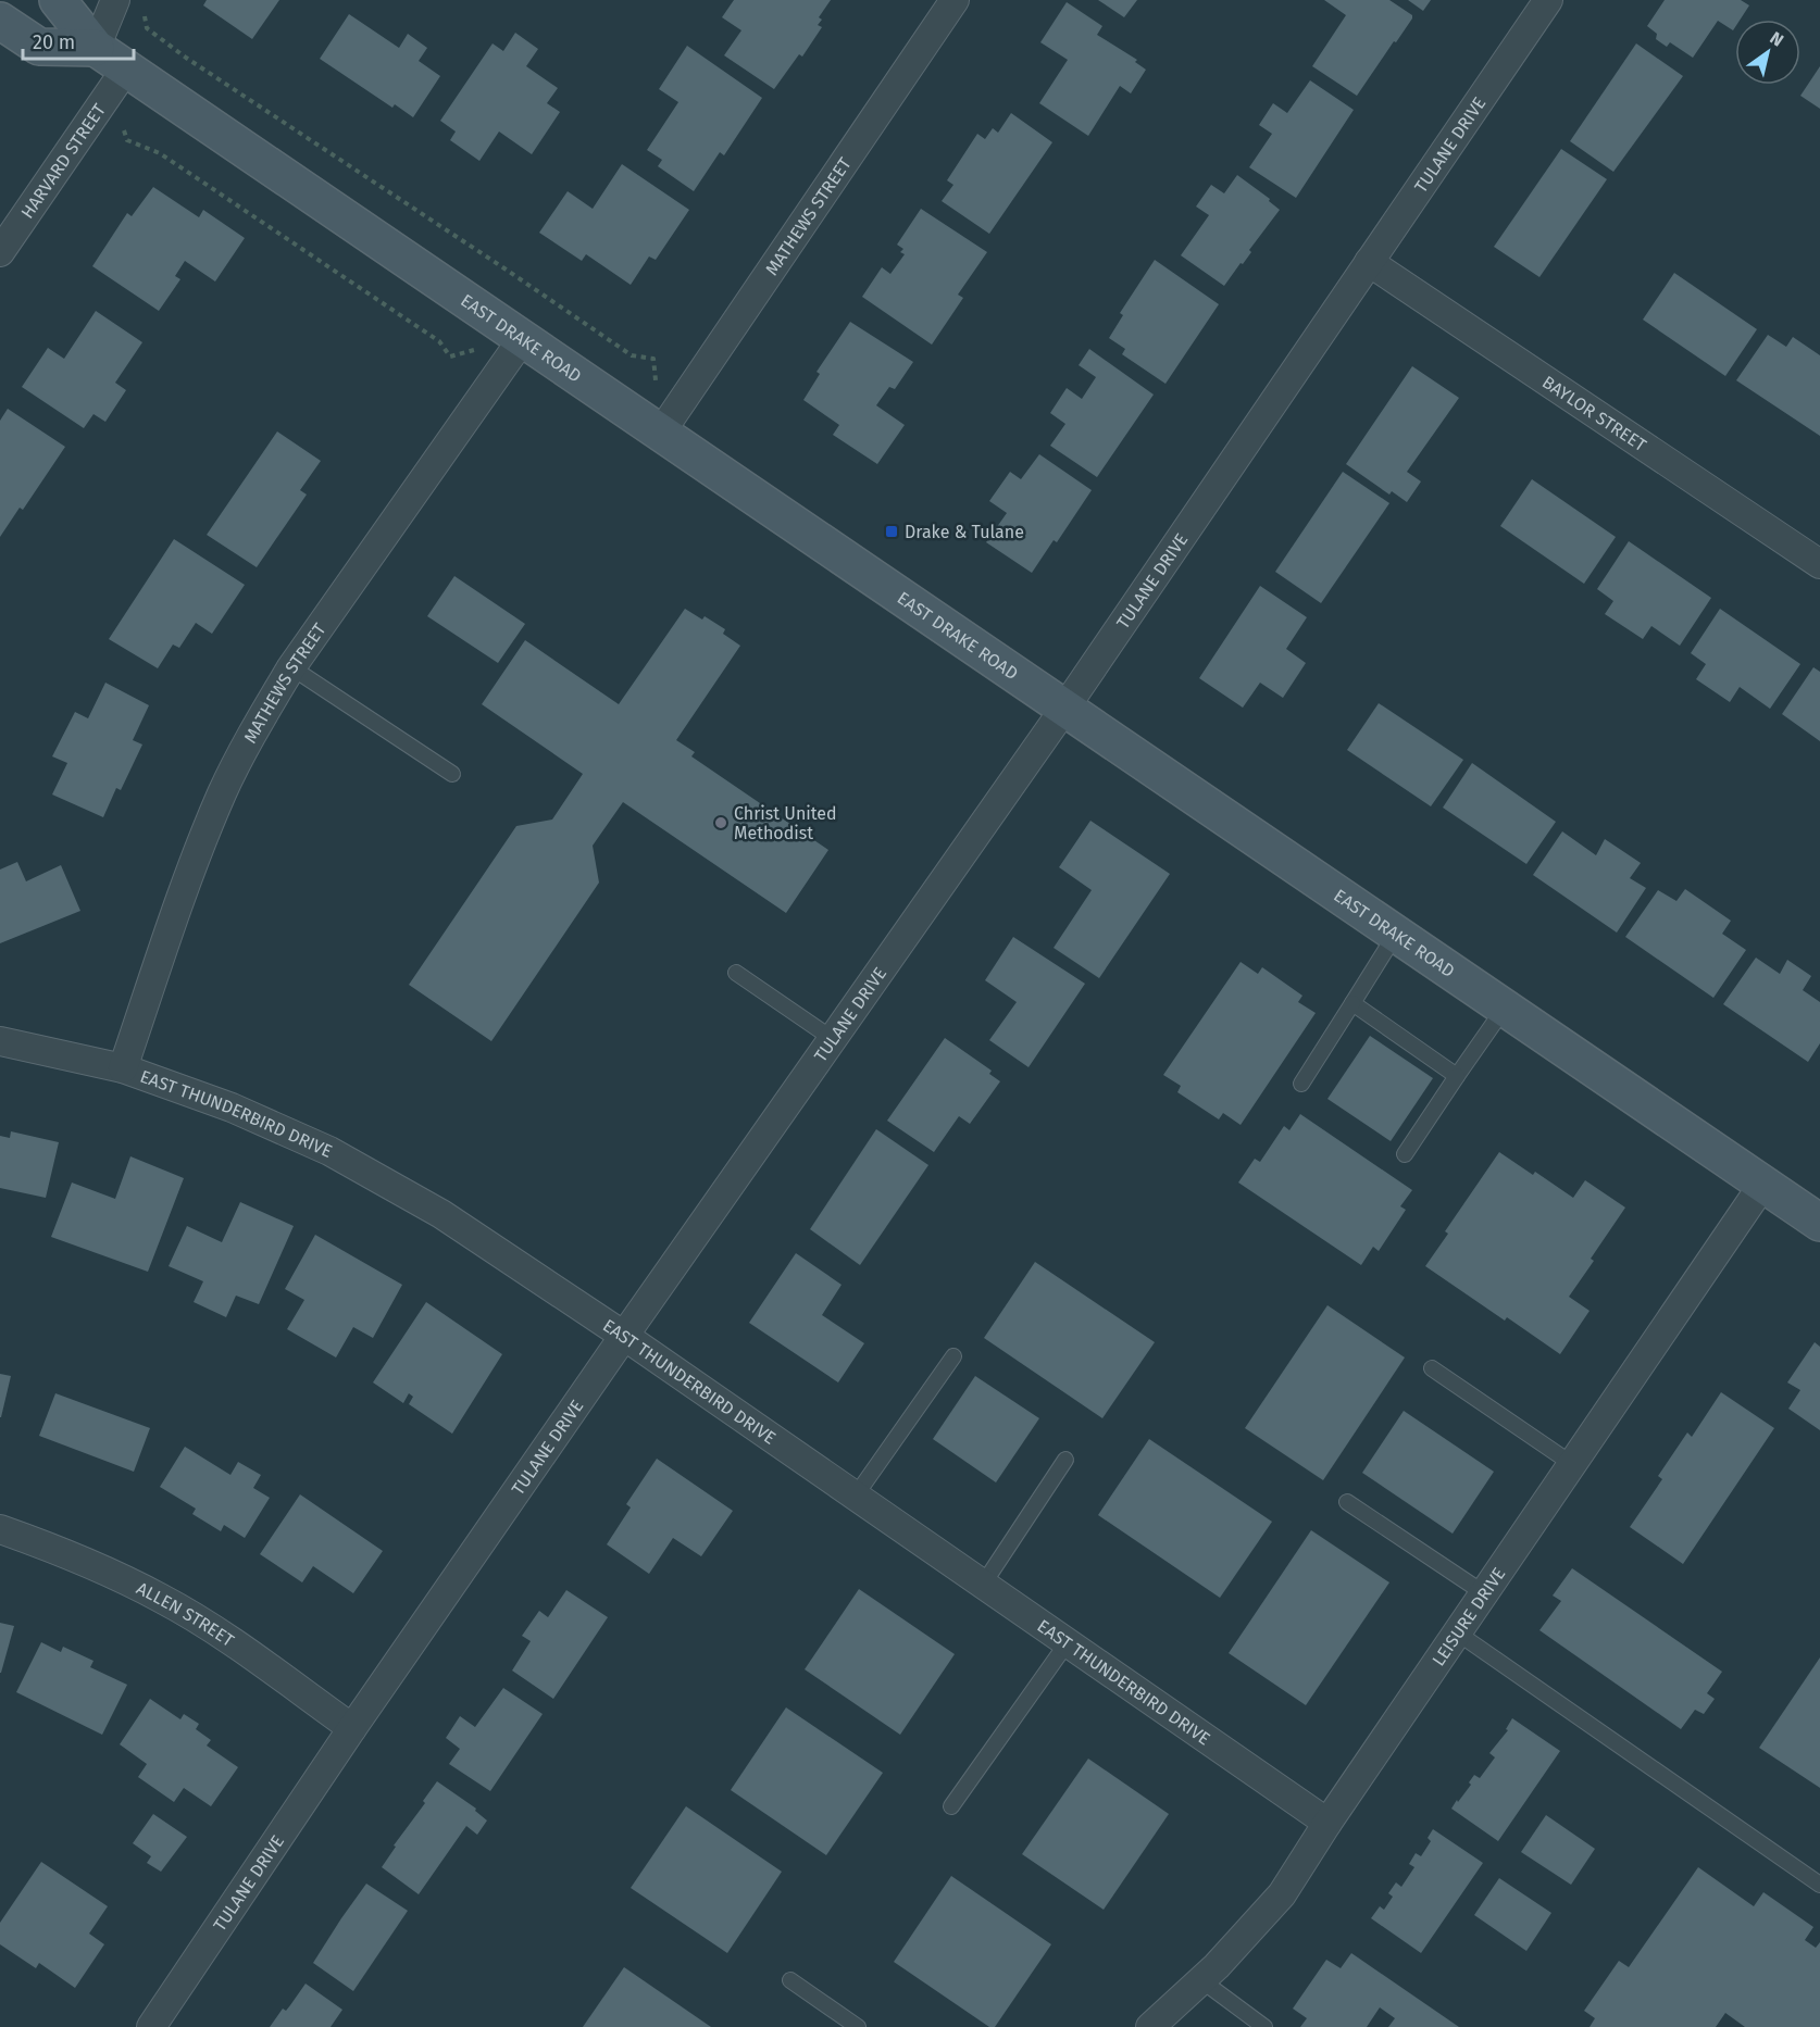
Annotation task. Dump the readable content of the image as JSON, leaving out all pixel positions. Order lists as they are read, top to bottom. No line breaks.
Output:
{"streets":{"main road":["EAST DRAKE ROAD"],"street":["TULANE DRIVE","HARVARD STREET","MATHEWS STREET","BAYLOR STREET","EAST THUNDERBIRD DRIVE","ALLEN STREET","LEISURE DRIVE"]},"crossings":[["TULANE DRIVE","EAST DRAKE ROAD"],["TULANE DRIVE","BAYLOR STREET"],["TULANE DRIVE","EAST THUNDERBIRD DRIVE"],["TULANE DRIVE","ALLEN STREET"],["HARVARD STREET","EAST DRAKE ROAD"],["MATHEWS STREET","EAST DRAKE ROAD"],["MATHEWS STREET","EAST THUNDERBIRD DRIVE"],["EAST DRAKE ROAD","LEISURE DRIVE"],["EAST THUNDERBIRD DRIVE","LEISURE DRIVE"]],"places":{"transit":["Drake & Tulane"],"other":["Christ United Methodist"]},"scale_bar":"20 m","north":"top right"}
